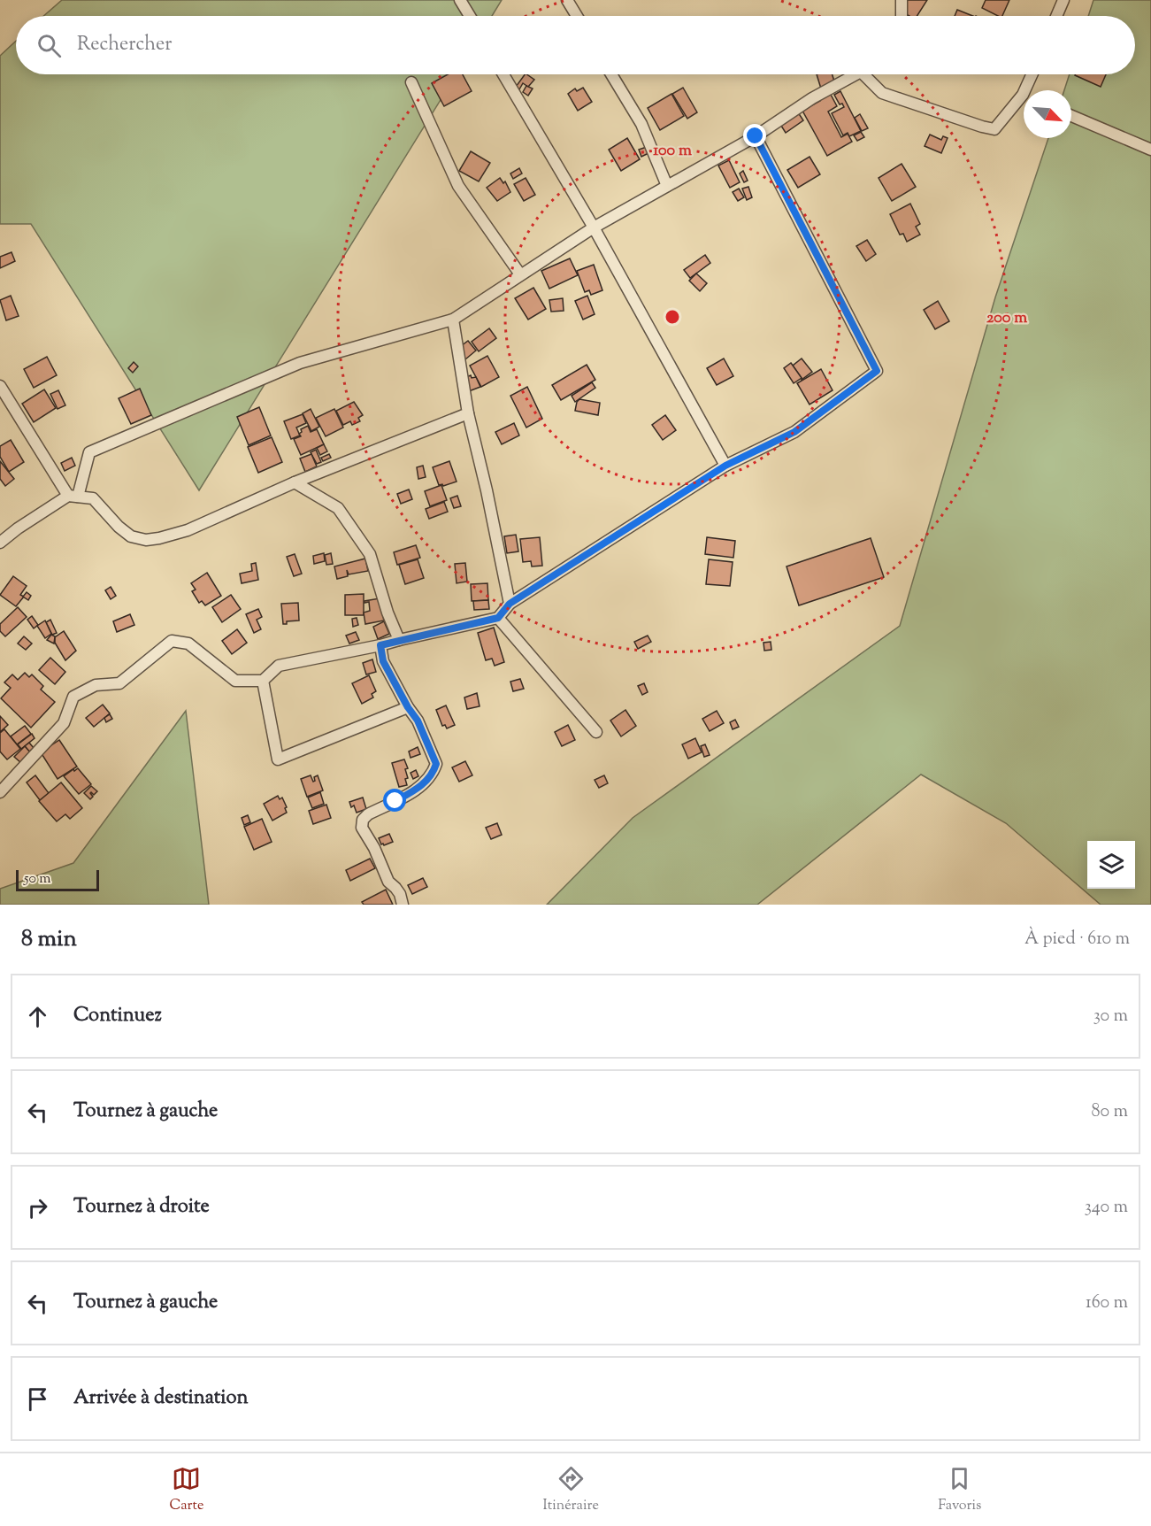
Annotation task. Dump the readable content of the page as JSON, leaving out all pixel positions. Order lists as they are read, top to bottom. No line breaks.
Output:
{"scale_bar":"50 m","north":"bottom right","page":{"search":"Rechercher","scale":"50 m","heading":["8 min","À pied · 610 m"],"list":[["Continuez","30 m"],["Tournez à gauche","80 m"],["Tournez à droite","340 m"],["Tournez à gauche","160 m"],"Arrivée à destination"],"nav":["Carte","Itinéraire","Favoris"]},"rings":["100 m","200 m"]}
